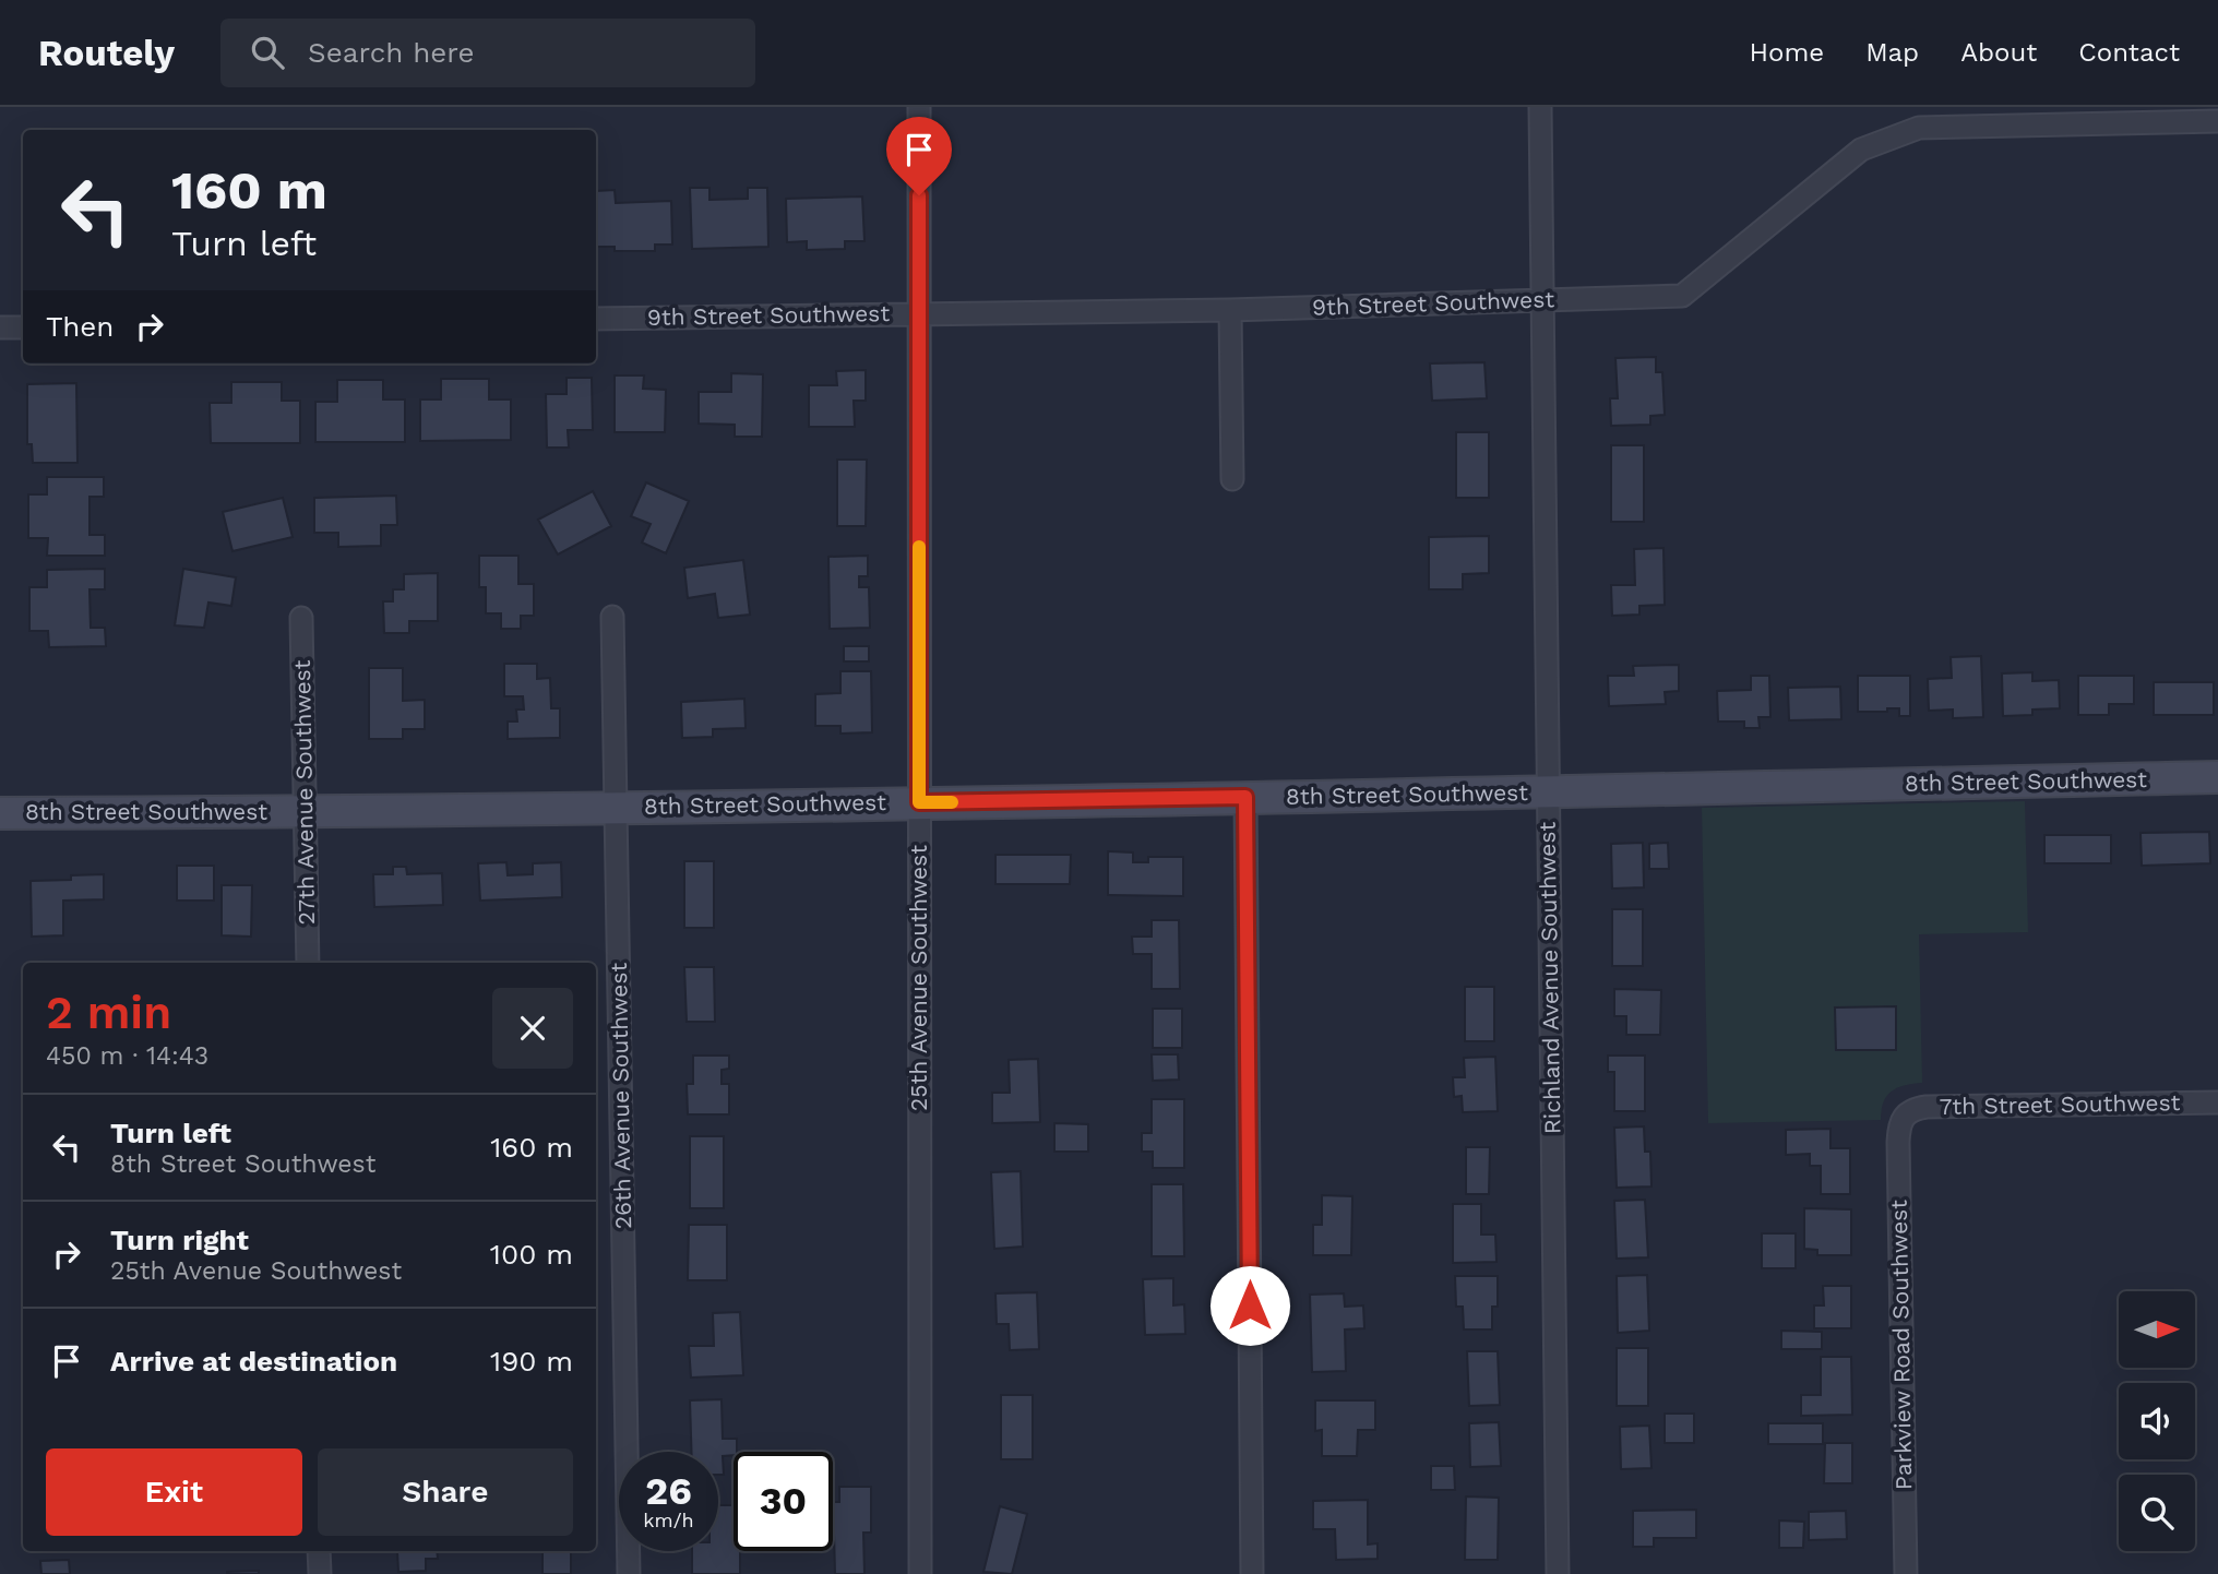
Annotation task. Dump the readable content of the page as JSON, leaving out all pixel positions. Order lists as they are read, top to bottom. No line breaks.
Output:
{"streets":{"street":["9th Street Southwest","8th Street Southwest","27th Avenue Southwest","25th Avenue Southwest","Richland Avenue Southwest","26th Avenue Southwest","7th Street Southwest","Parkview Road Southwest"]},"crossings":[["9th Street Southwest","25th Avenue Southwest"],["9th Street Southwest","Richland Avenue Southwest"],["8th Street Southwest","27th Avenue Southwest"],["8th Street Southwest","25th Avenue Southwest"],["8th Street Southwest","Richland Avenue Southwest"],["8th Street Southwest","26th Avenue Southwest"],["7th Street Southwest","Parkview Road Southwest"]],"north":"right","page":{"header":"Routely","search":"Search here","nav":["Home","Map","About","Contact"],"turn":["160 m","Turn left"],"then":"Then","heading":["2 min","450 m · 14:43"],"list":[{"name":"Turn left","note":"8th Street Southwest","value":"160 m"},{"name":"Turn right","note":"25th Avenue Southwest","value":"100 m"},{"name":"Arrive at destination","value":"190 m"}],"buttons":["Exit","Share"],"speed":"26 km/h","limit":"30"}}
